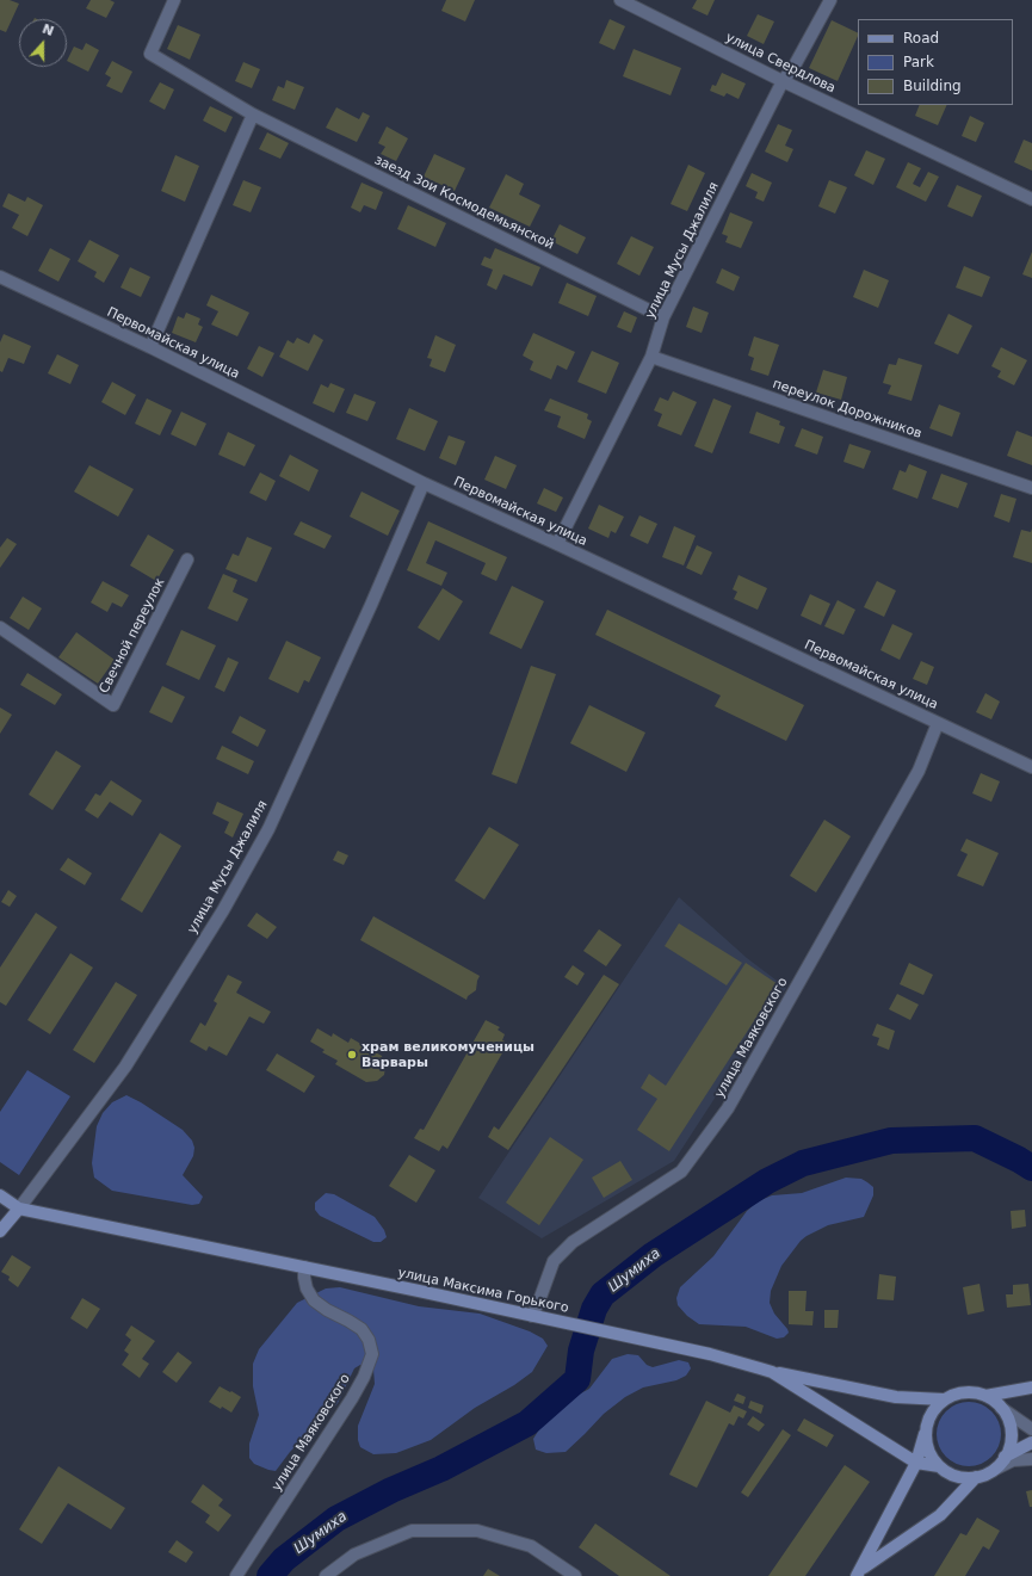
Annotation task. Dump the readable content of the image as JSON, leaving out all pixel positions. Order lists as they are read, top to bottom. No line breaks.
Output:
{"streets":{"street":["улица Свердлова","заезд Зои Космодемьянской","улица Мусы Джалиля","Первомайская улица","переулок Дорожников","Свечной переулок","улица Маяковского","улица Максима Горького"]},"crossings":[["улица Свердлова","улица Мусы Джалиля"],["заезд Зои Космодемьянской","улица Мусы Джалиля"],["улица Мусы Джалиля","Первомайская улица"],["улица Мусы Джалиля","переулок Дорожников"],["улица Мусы Джалиля","улица Максима Горького"],["Первомайская улица","улица Маяковского"],["улица Маяковского","улица Максима Горького"]],"water":["Шумиха"],"places":["храм великомученицы Варвары"],"legend":["Road","Park","Building"],"north":"top"}
